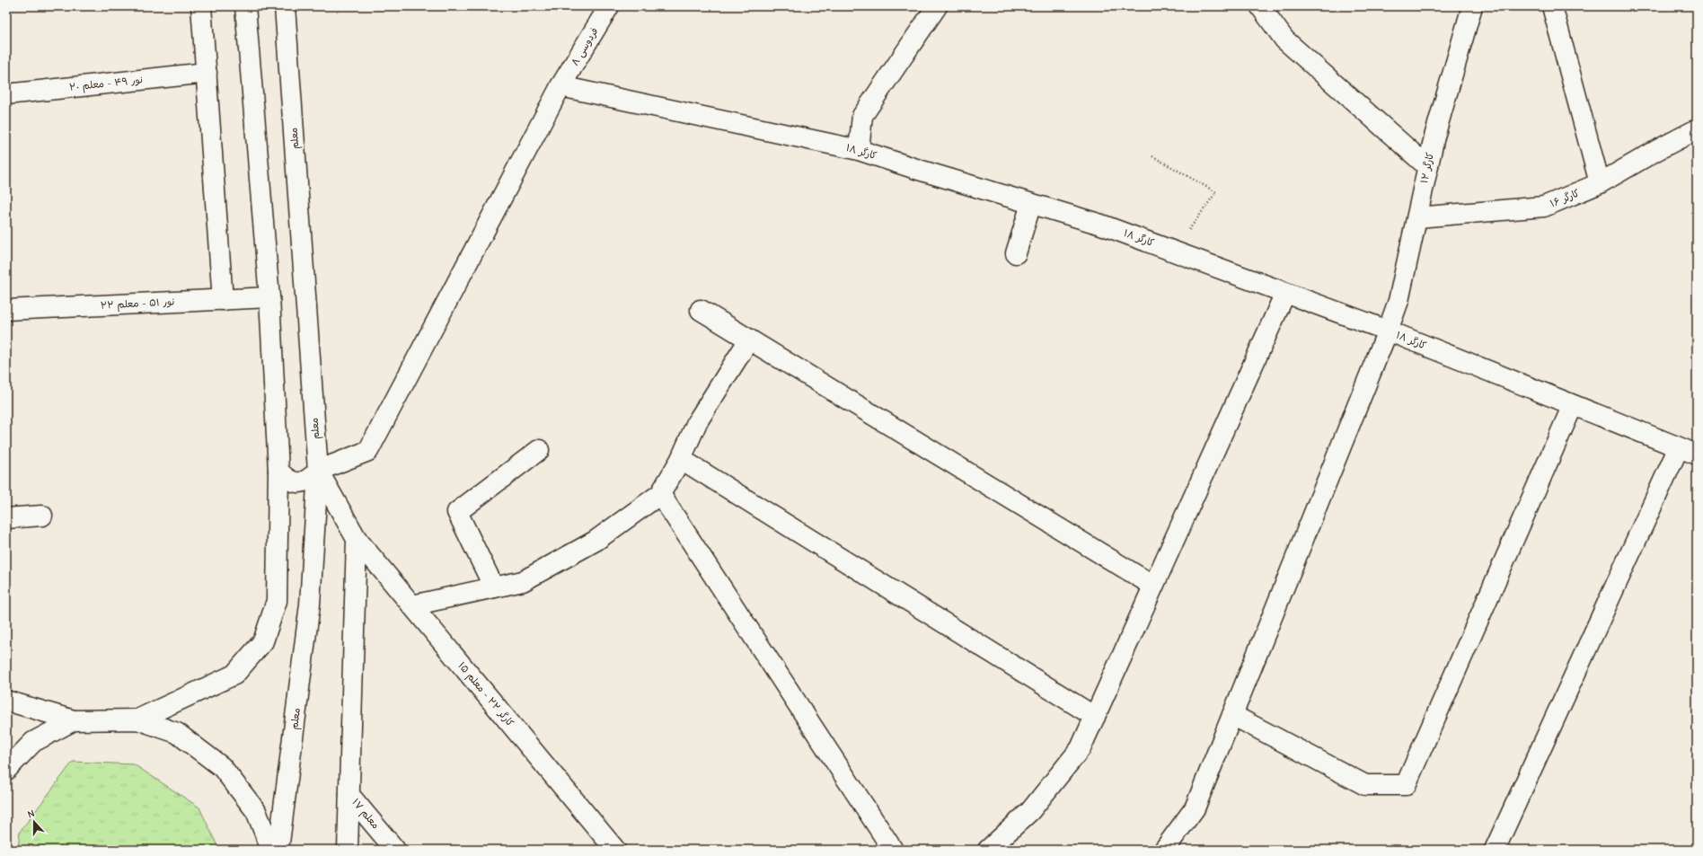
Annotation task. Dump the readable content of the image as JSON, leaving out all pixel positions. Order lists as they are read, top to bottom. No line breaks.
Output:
{"streets":{"street":["فردوسی ۸","نور ۴۹ - معلم ۲۰","معلم","کارگر ۱۸","کارگر ۱۲","کارگر ۱۶","نور ۵۱ - معلم ۲۲","کارگر ۲۲ - معلم ۱۵","معلم ۱۷"]},"crossings":[["فردوسی ۸","معلم"],["فردوسی ۸","کارگر ۱۸"],["فردوسی ۸","کارگر ۲۲ - معلم ۱۵"],["معلم","کارگر ۲۲ - معلم ۱۵"],["کارگر ۱۸","کارگر ۱۲"],["کارگر ۱۲","کارگر ۱۶"]],"north":"top"}
